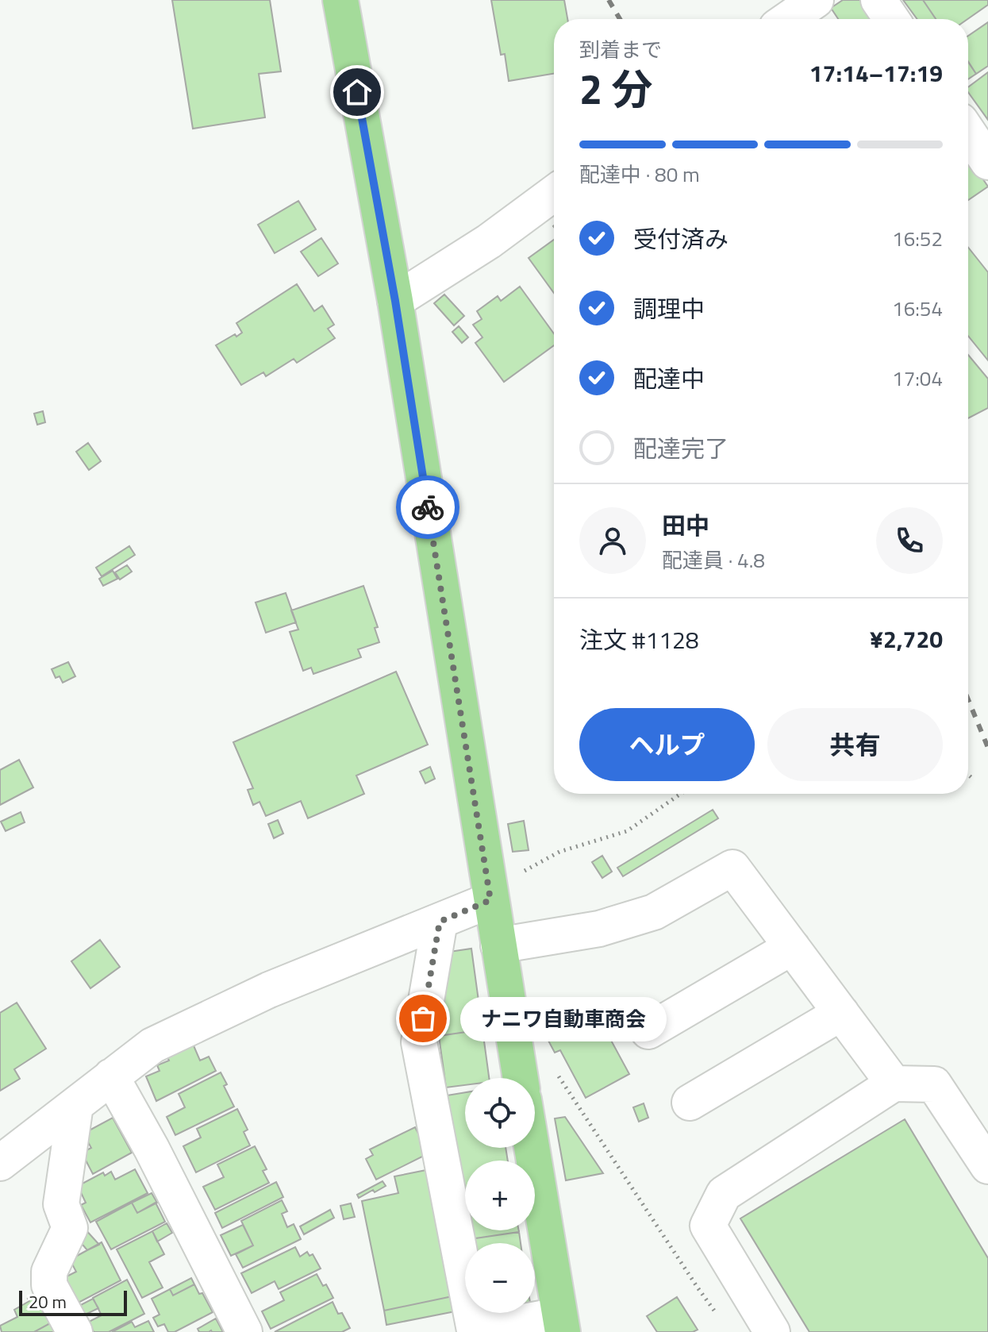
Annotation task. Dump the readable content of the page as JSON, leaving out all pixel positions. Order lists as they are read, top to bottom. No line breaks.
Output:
{"places":["ナニワ自動車商会"],"scale_bar":"20 m","page":{"heading":["2 分","到着まで","17:14–17:19"],"panel":["田中","配達員 · 4.8","注文 #1128","¥2,720"],"bar":"配達中 · 80 m","list":[["受付済み","16:52"],["調理中","16:54"],["配達中","17:04"],"配達完了"],"buttons":["ヘルプ","共有"],"bubble":"ナニワ自動車商会","map_buttons":["+","−"],"scale":"20 m"}}
